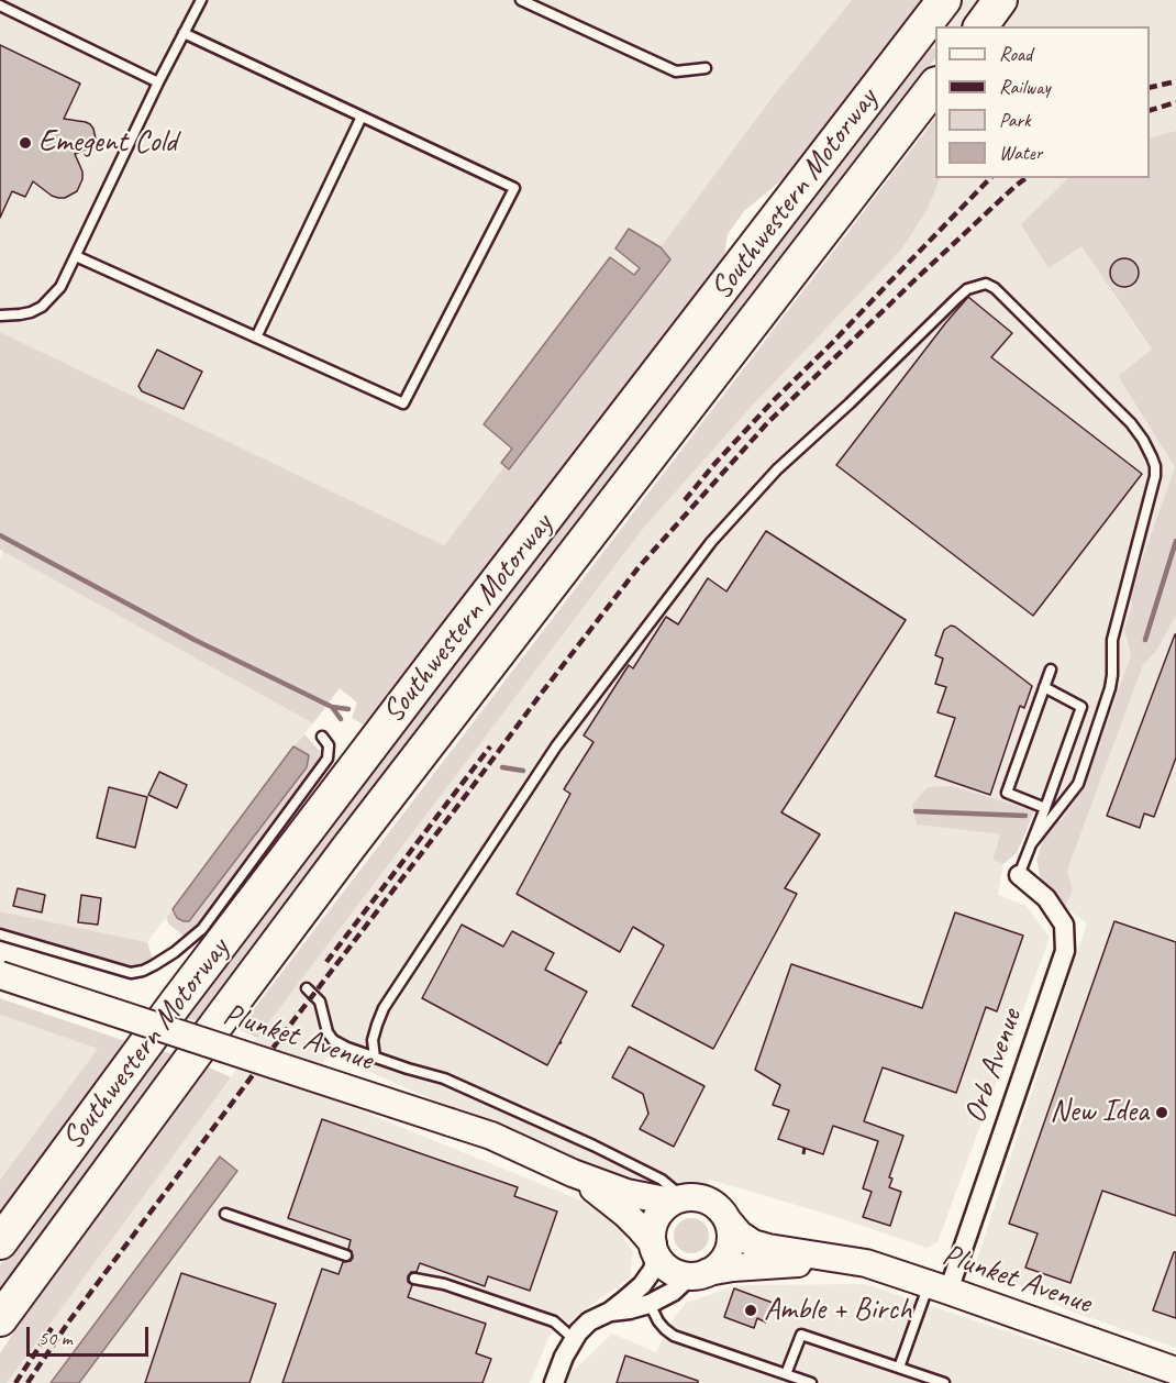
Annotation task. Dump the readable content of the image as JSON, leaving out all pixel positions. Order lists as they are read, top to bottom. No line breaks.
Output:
{"streets":{"highway":["Southwestern Motorway"],"main road":["Plunket Avenue"],"street":["Orb Avenue"]},"crossings":[["Plunket Avenue","Orb Avenue"]],"places":["Emegent Cold","New Idea","Amble + Birch"],"legend":["Road","Railway","Park","Water"],"scale_bar":"50 m"}
